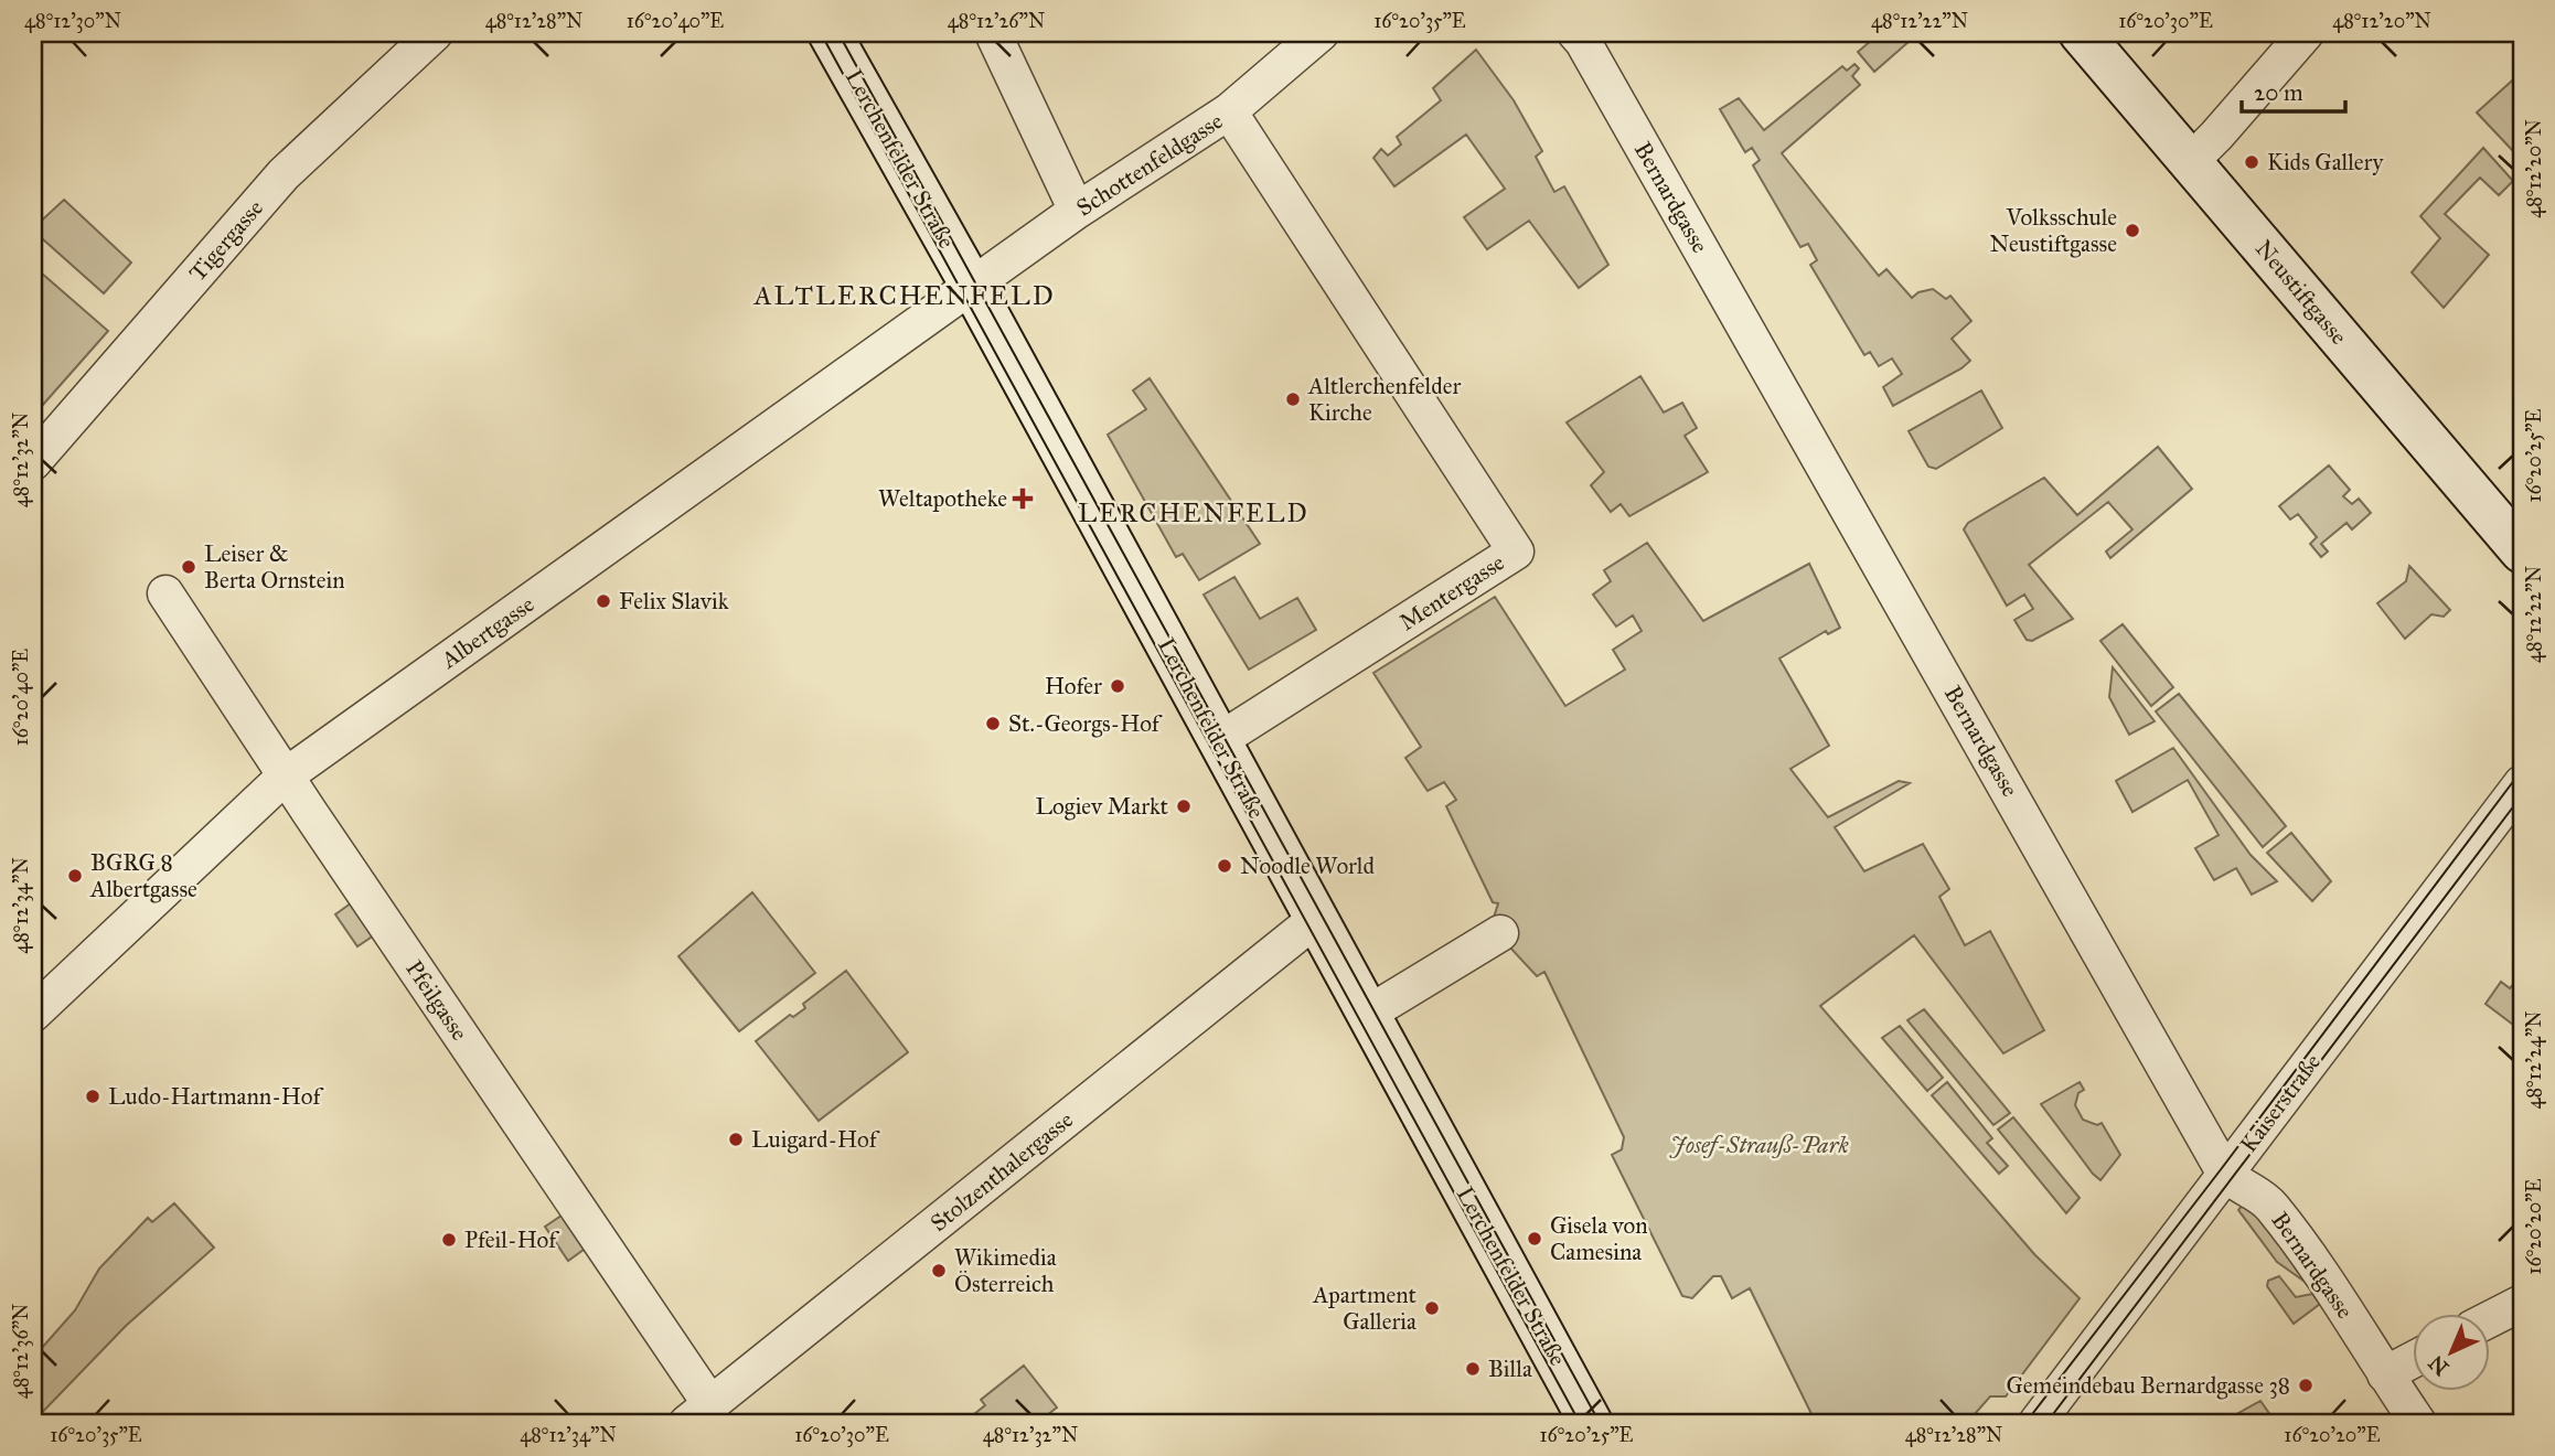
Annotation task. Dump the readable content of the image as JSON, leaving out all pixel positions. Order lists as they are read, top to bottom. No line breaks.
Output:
{"streets":{"main road":["Lerchenfelder Straße","Neustiftgasse"],"street":["Schottenfeldgasse","Bernardgasse","Tigergasse","Mentergasse","Albertgasse","Pfeilgasse","Kaiserstraße","Stolzenthalergasse"]},"crossings":[["Lerchenfelder Straße","Schottenfeldgasse"],["Lerchenfelder Straße","Mentergasse"],["Lerchenfelder Straße","Albertgasse"],["Lerchenfelder Straße","Stolzenthalergasse"],["Schottenfeldgasse","Mentergasse"],["Schottenfeldgasse","Albertgasse"],["Bernardgasse","Kaiserstraße"],["Albertgasse","Pfeilgasse"],["Pfeilgasse","Stolzenthalergasse"]],"districts":["ALTLERCHENFELD","LERCHENFELD"],"parks":["Josef-Strauß-Park"],"places":{"other":["Kids Gallery","Volksschule Neustiftgasse","Altlerchenfelder Kirche","Leiser & Berta Ornstein","Felix Slavik","Hofer","St.-Georgs-Hof","Logiev Markt","Noodle World","BGRG 8 Albertgasse","Ludo-Hartmann-Hof","Luigard-Hof","Gisela von Camesina","Pfeil-Hof","Wikimedia Österreich","Apartment Galleria","Billa","Gemeindebau Bernardgasse 38"],"health":["Weltapotheke"]},"scale_bar":"20 m","north":"bottom left","coordinates":["48°12'30\"N","48°12'28\"N","16°20'40\"E","48°12'26\"N","16°20'35\"E","48°12'22\"N","16°20'30\"E","48°12'20\"N","16°20'25\"E","48°12'32\"N","48°12'34\"N","48°12'24\"N","16°20'20\"E","48°12'36\"N"]}
